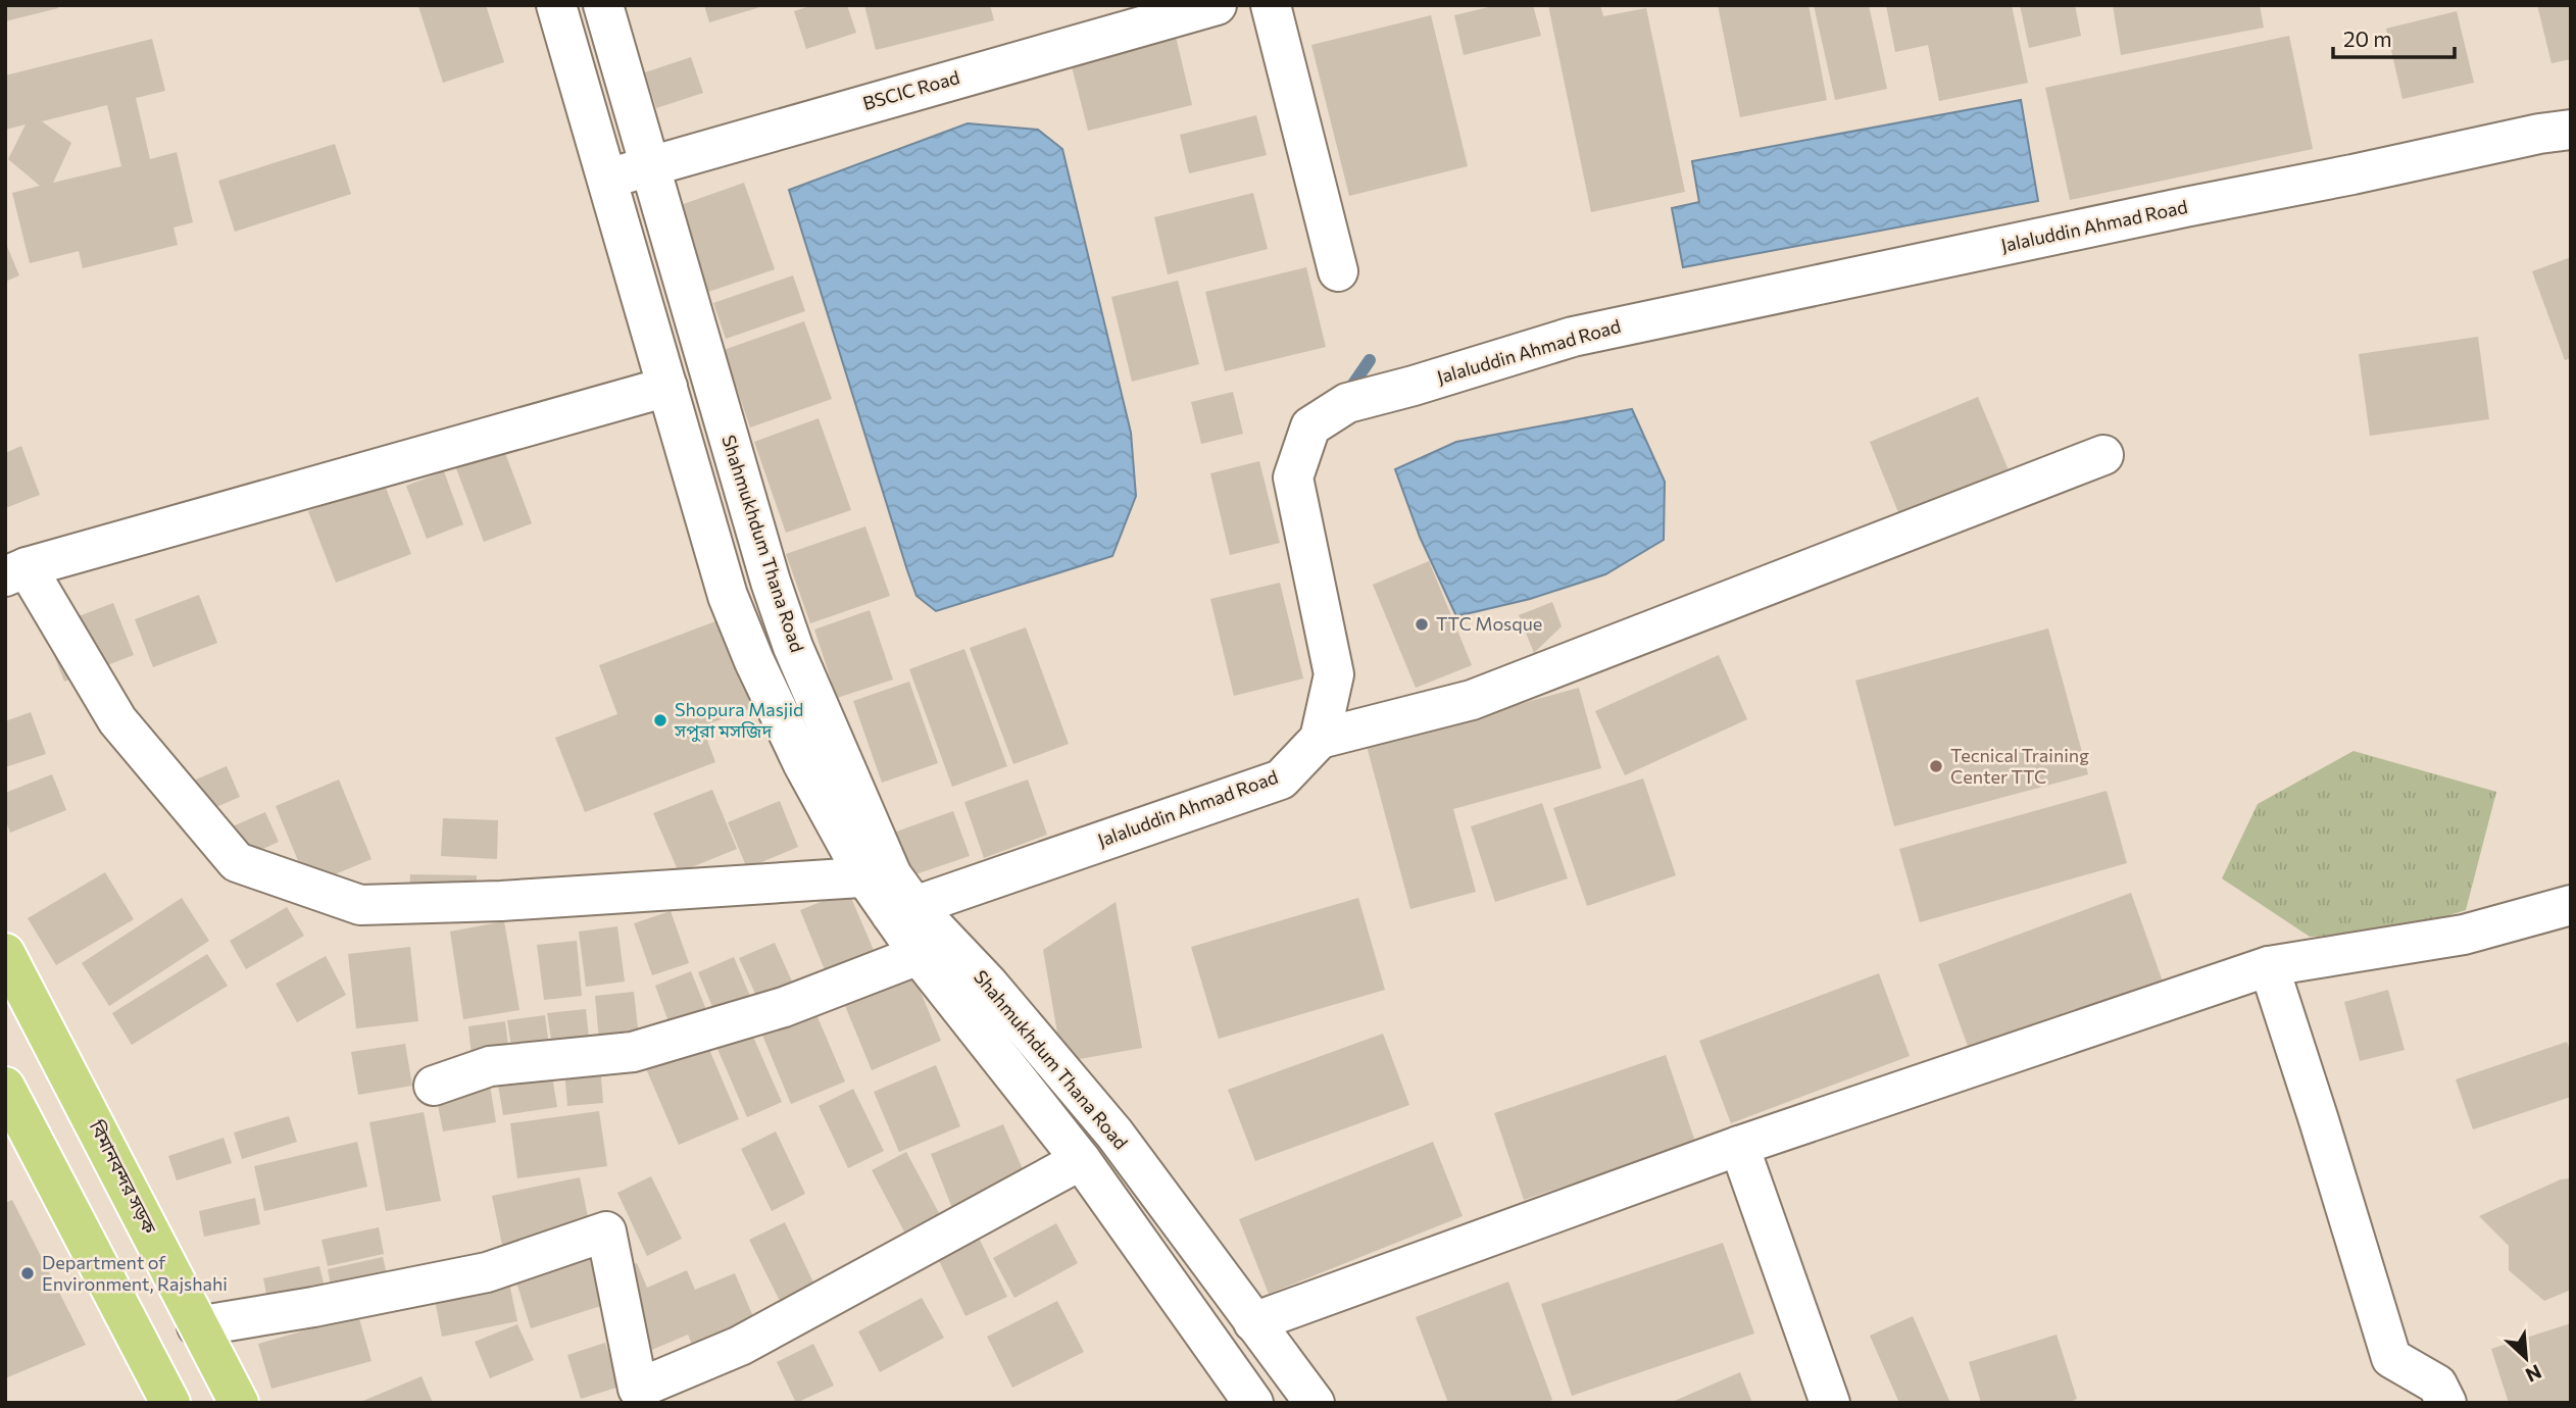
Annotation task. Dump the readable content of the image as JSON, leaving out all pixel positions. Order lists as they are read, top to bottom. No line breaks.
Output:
{"streets":{"main road":["বিমানবন্দর সড়ক"],"street":["BSCIC Road","Jalaluddin Ahmad Road","Shahmukhdum Thana Road"]},"crossings":[["BSCIC Road","Shahmukhdum Thana Road"],["Jalaluddin Ahmad Road","Shahmukhdum Thana Road"]],"places":["TTC Mosque","Shopura Masjid সপুরা মসজিদ","Tecnical Training Center TTC","Department of Environment, Rajshahi"],"scale_bar":"20 m","north":"bottom right"}
